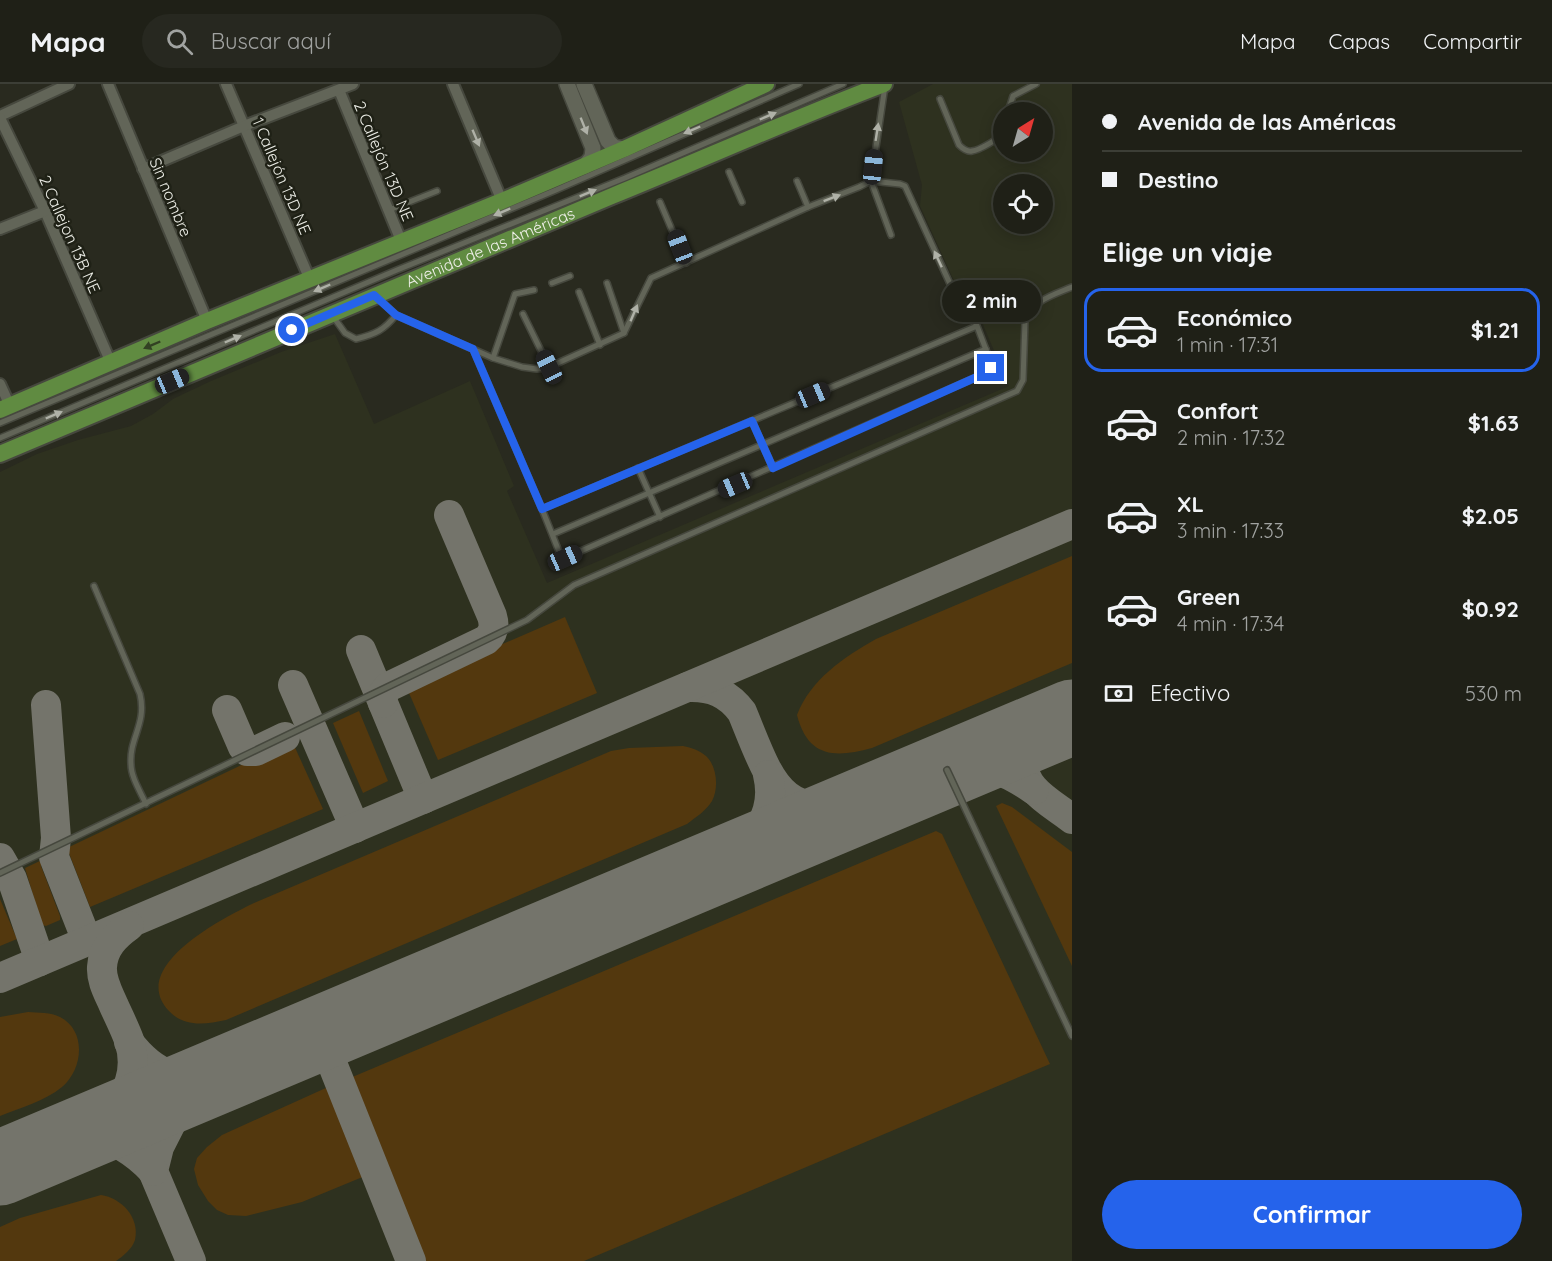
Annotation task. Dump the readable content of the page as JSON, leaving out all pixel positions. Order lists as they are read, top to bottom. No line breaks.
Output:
{"streets":{"main road":["Avenida de las Américas"],"street":["2 Callejón 13D NE","1 Callejón 13D NE","Sin nombre","2 Callejon 13B NE"]},"north":"top right","page":{"header":"Mapa","search":"Buscar aquí","nav":["Mapa","Capas","Compartir"],"banner":["Avenida de las Américas","Destino"],"heading":"Elige un viaje","bubble":"2 min","list":[{"name":"Económico","note":"1 min · 17:31","value":"$1.21"},{"name":"Confort","note":"2 min · 17:32","value":"$1.63"},{"name":"XL","note":"3 min · 17:33","value":"$2.05"},{"name":"Green","note":"4 min · 17:34","value":"$0.92"}],"pay":["Efectivo","530 m"],"buttons":"Confirmar"}}
